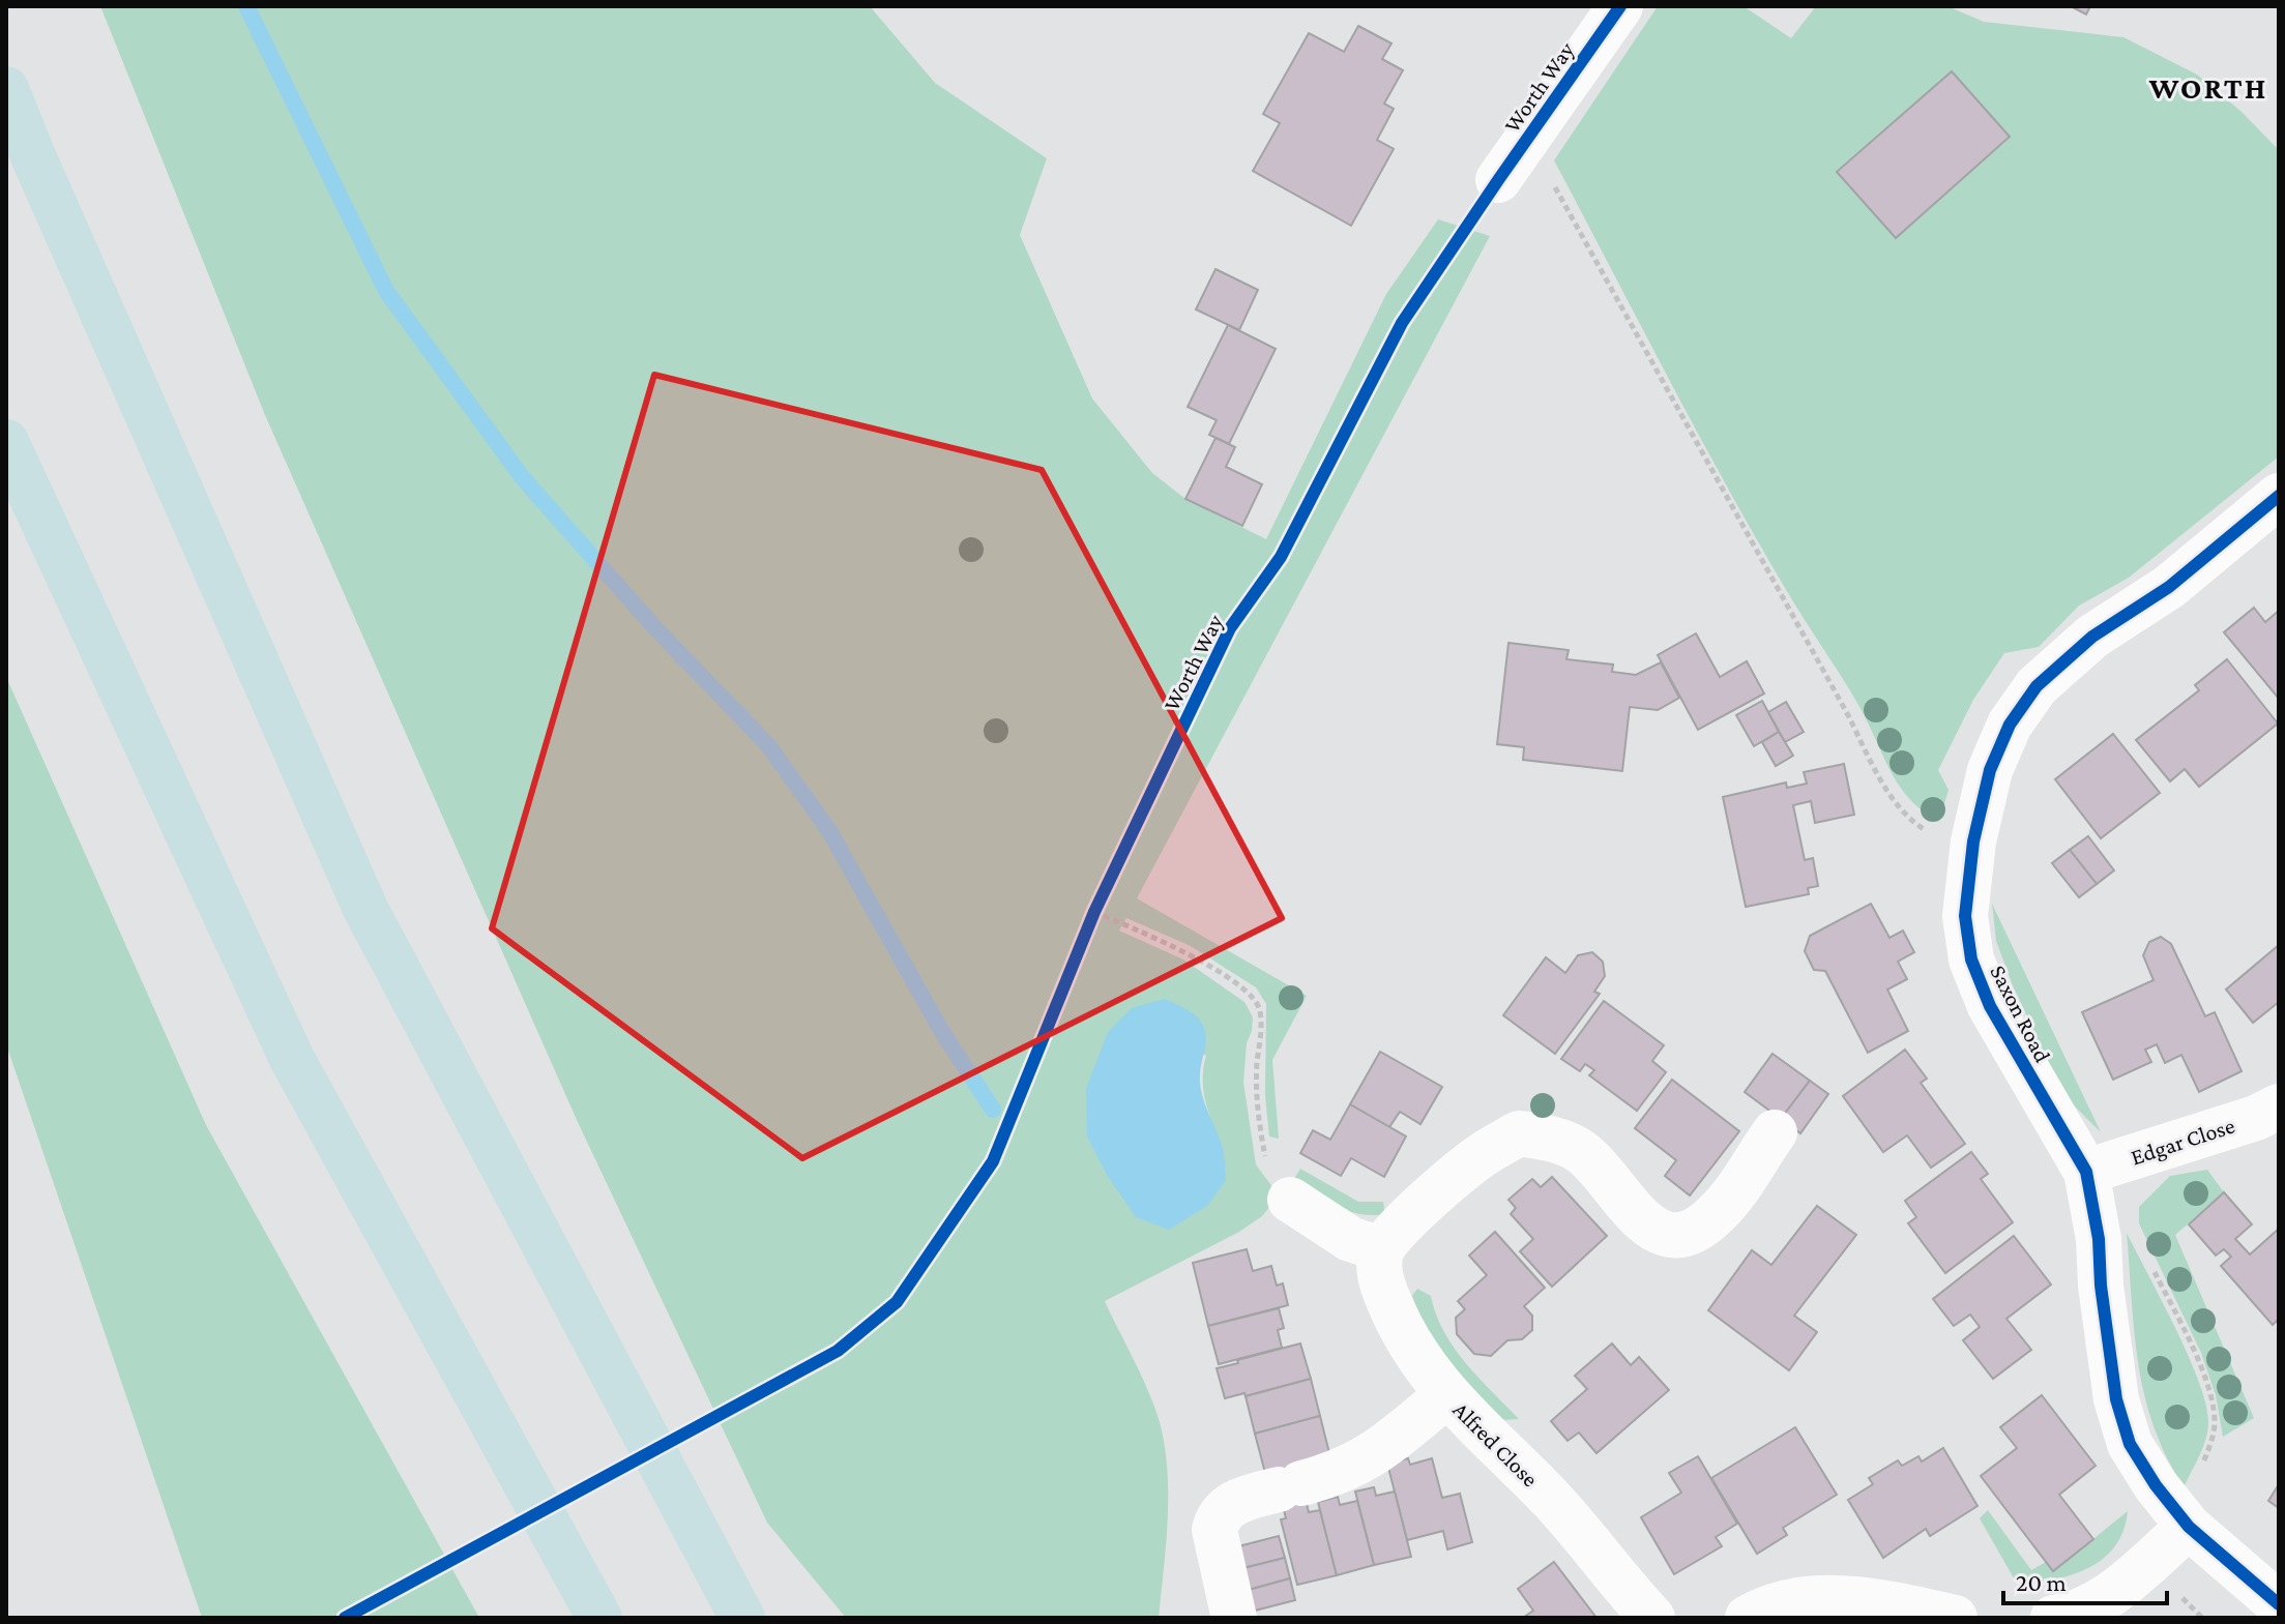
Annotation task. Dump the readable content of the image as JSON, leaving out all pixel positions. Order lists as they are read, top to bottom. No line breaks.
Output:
{"streets":{"street":["Worth Way","Saxon Road","Edgar Close","Alfred Close"]},"crossings":[["Saxon Road","Edgar Close"]],"districts":["WORTH"],"scale_bar":"20 m"}
